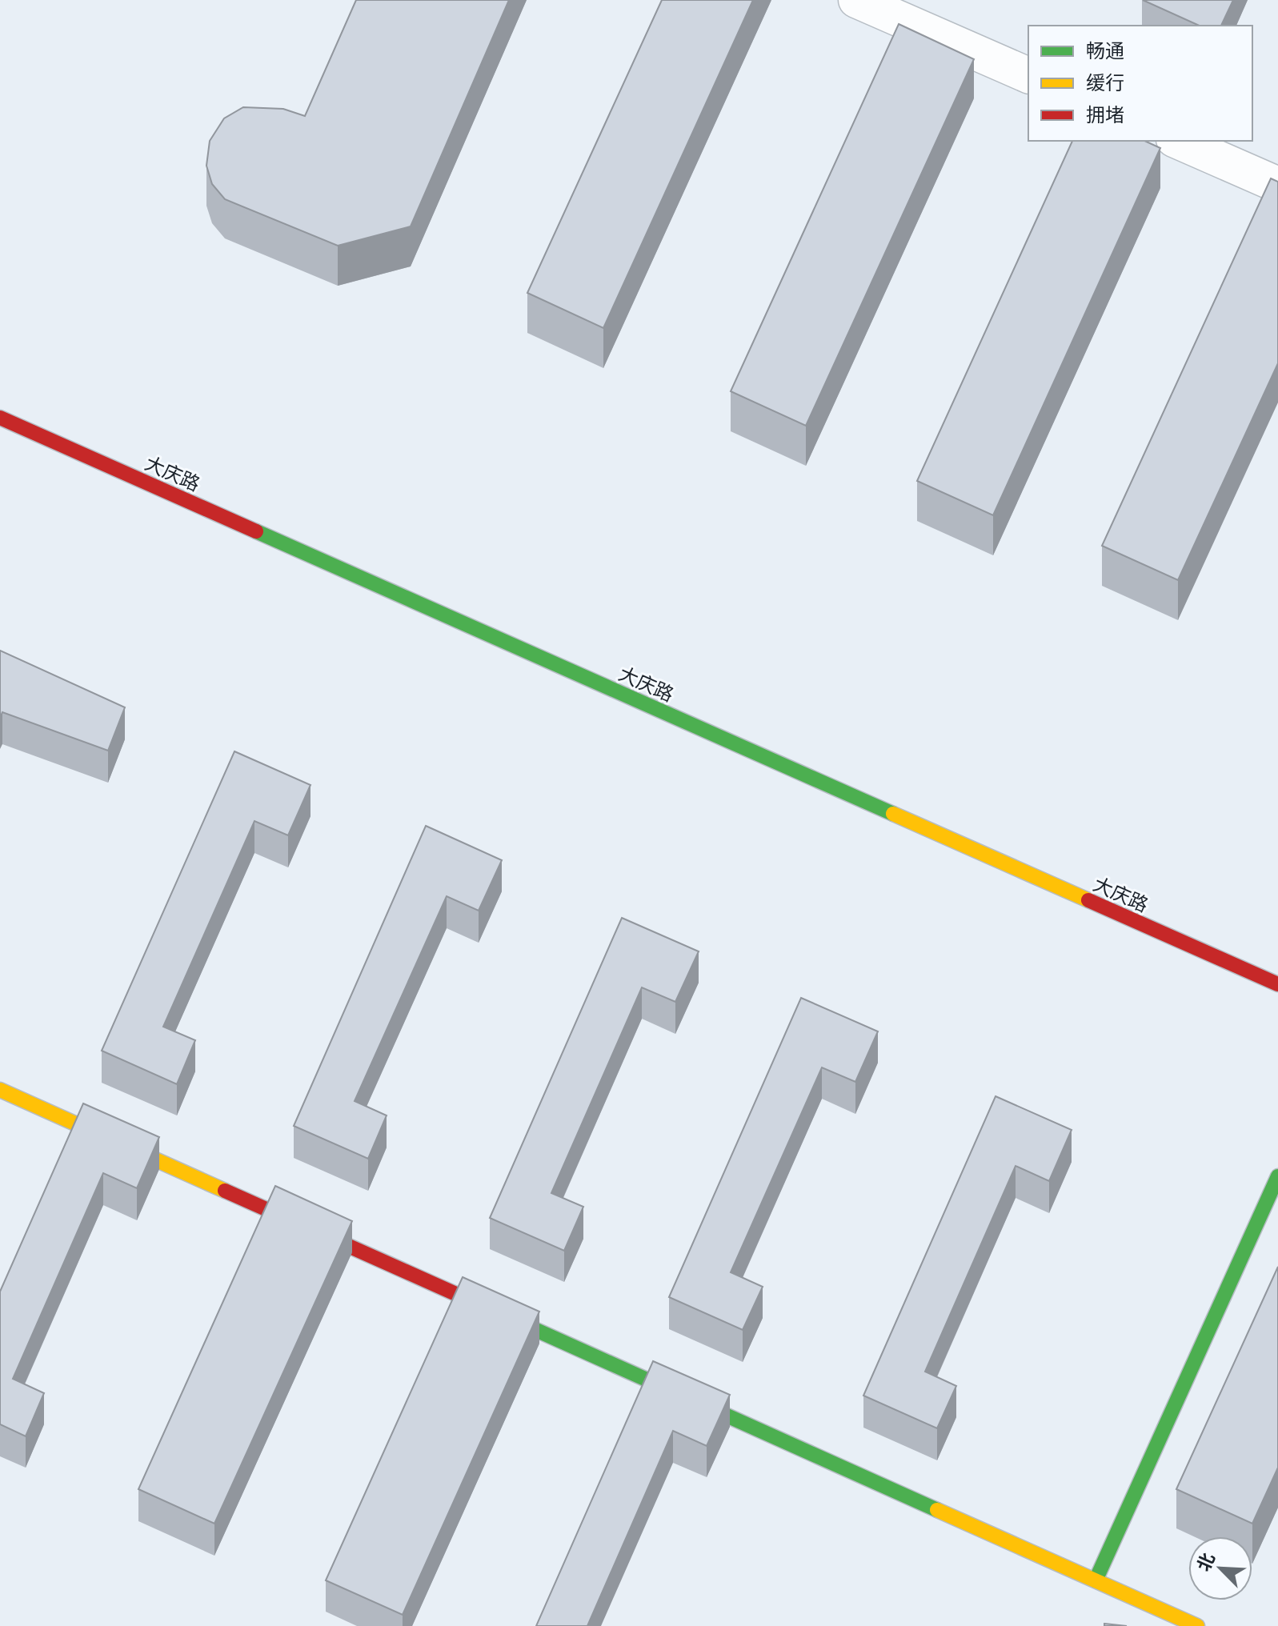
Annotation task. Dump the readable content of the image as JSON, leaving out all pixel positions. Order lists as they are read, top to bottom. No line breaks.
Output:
{"streets":{"street":["大庆路"]},"legend":["畅通","缓行","拥堵"],"north":"top left"}
